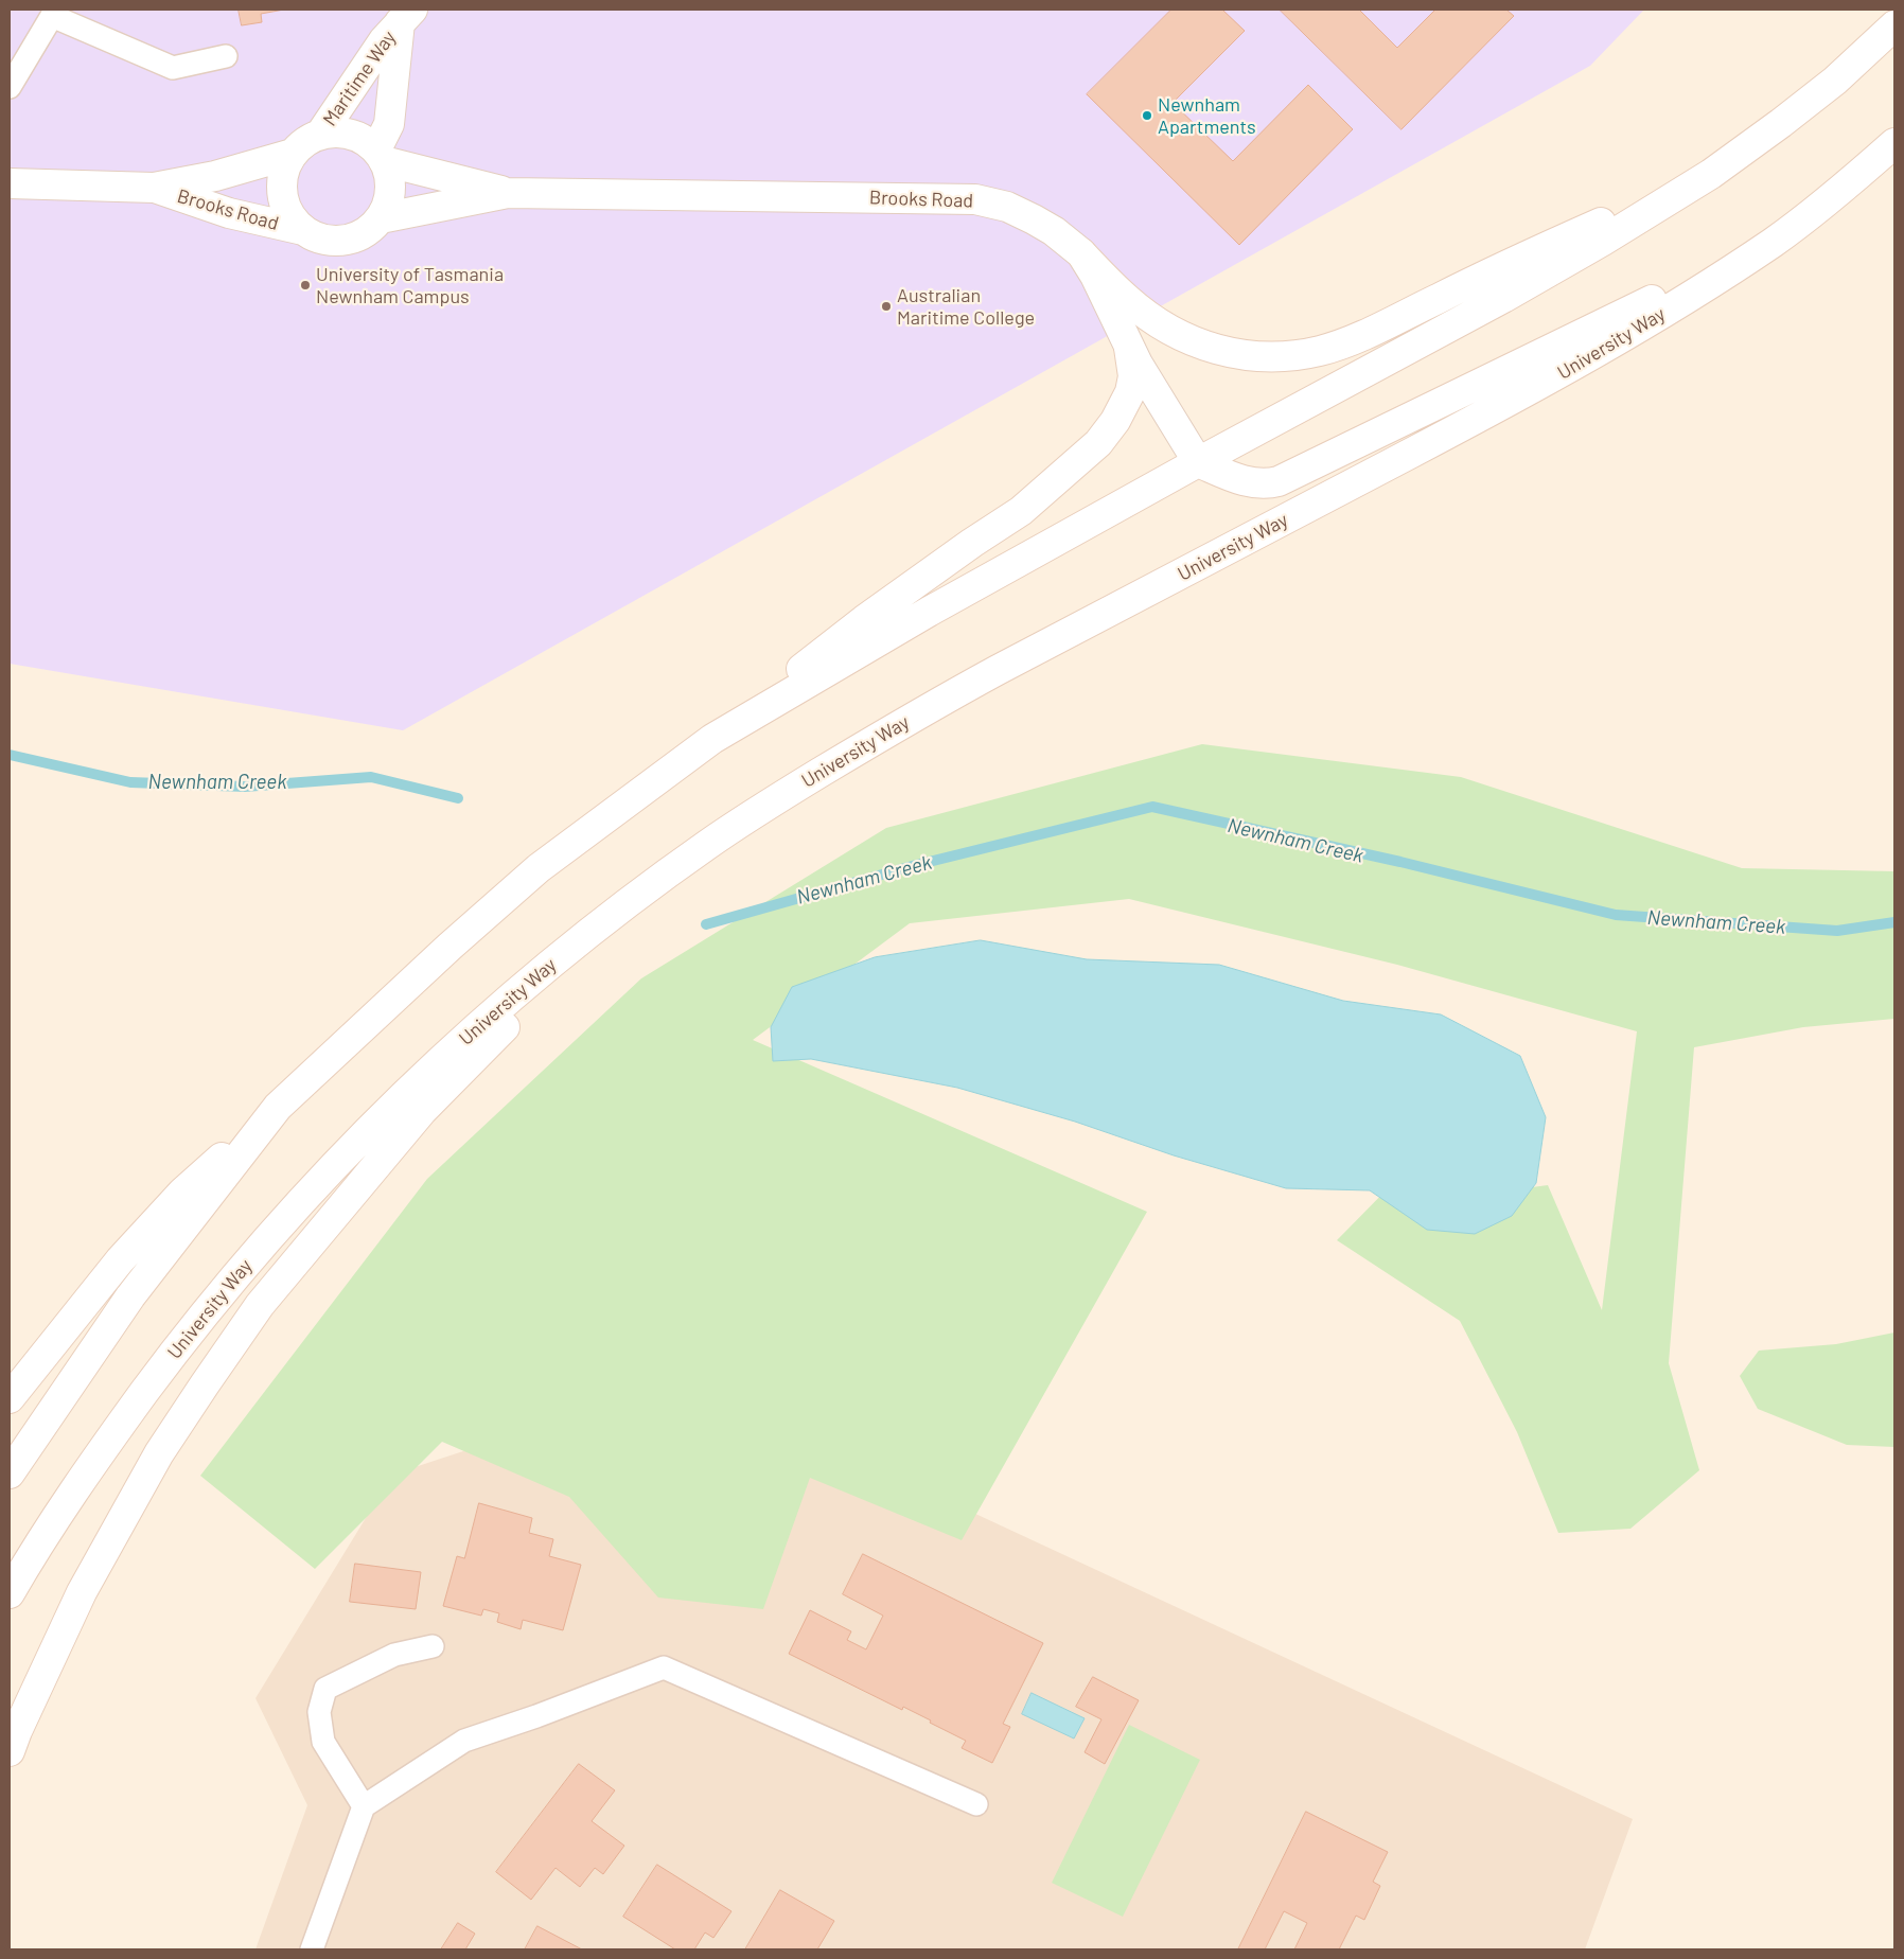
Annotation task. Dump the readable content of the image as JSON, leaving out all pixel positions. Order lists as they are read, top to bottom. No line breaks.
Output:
{"streets":{"main road":["Maritime Way","Brooks Road","University Way"]},"crossings":[["Maritime Way","Brooks Road"]],"water":["Newnham Creek"],"places":["Newnham Apartments","University of Tasmania Newnham Campus","Australian Maritime College"]}
